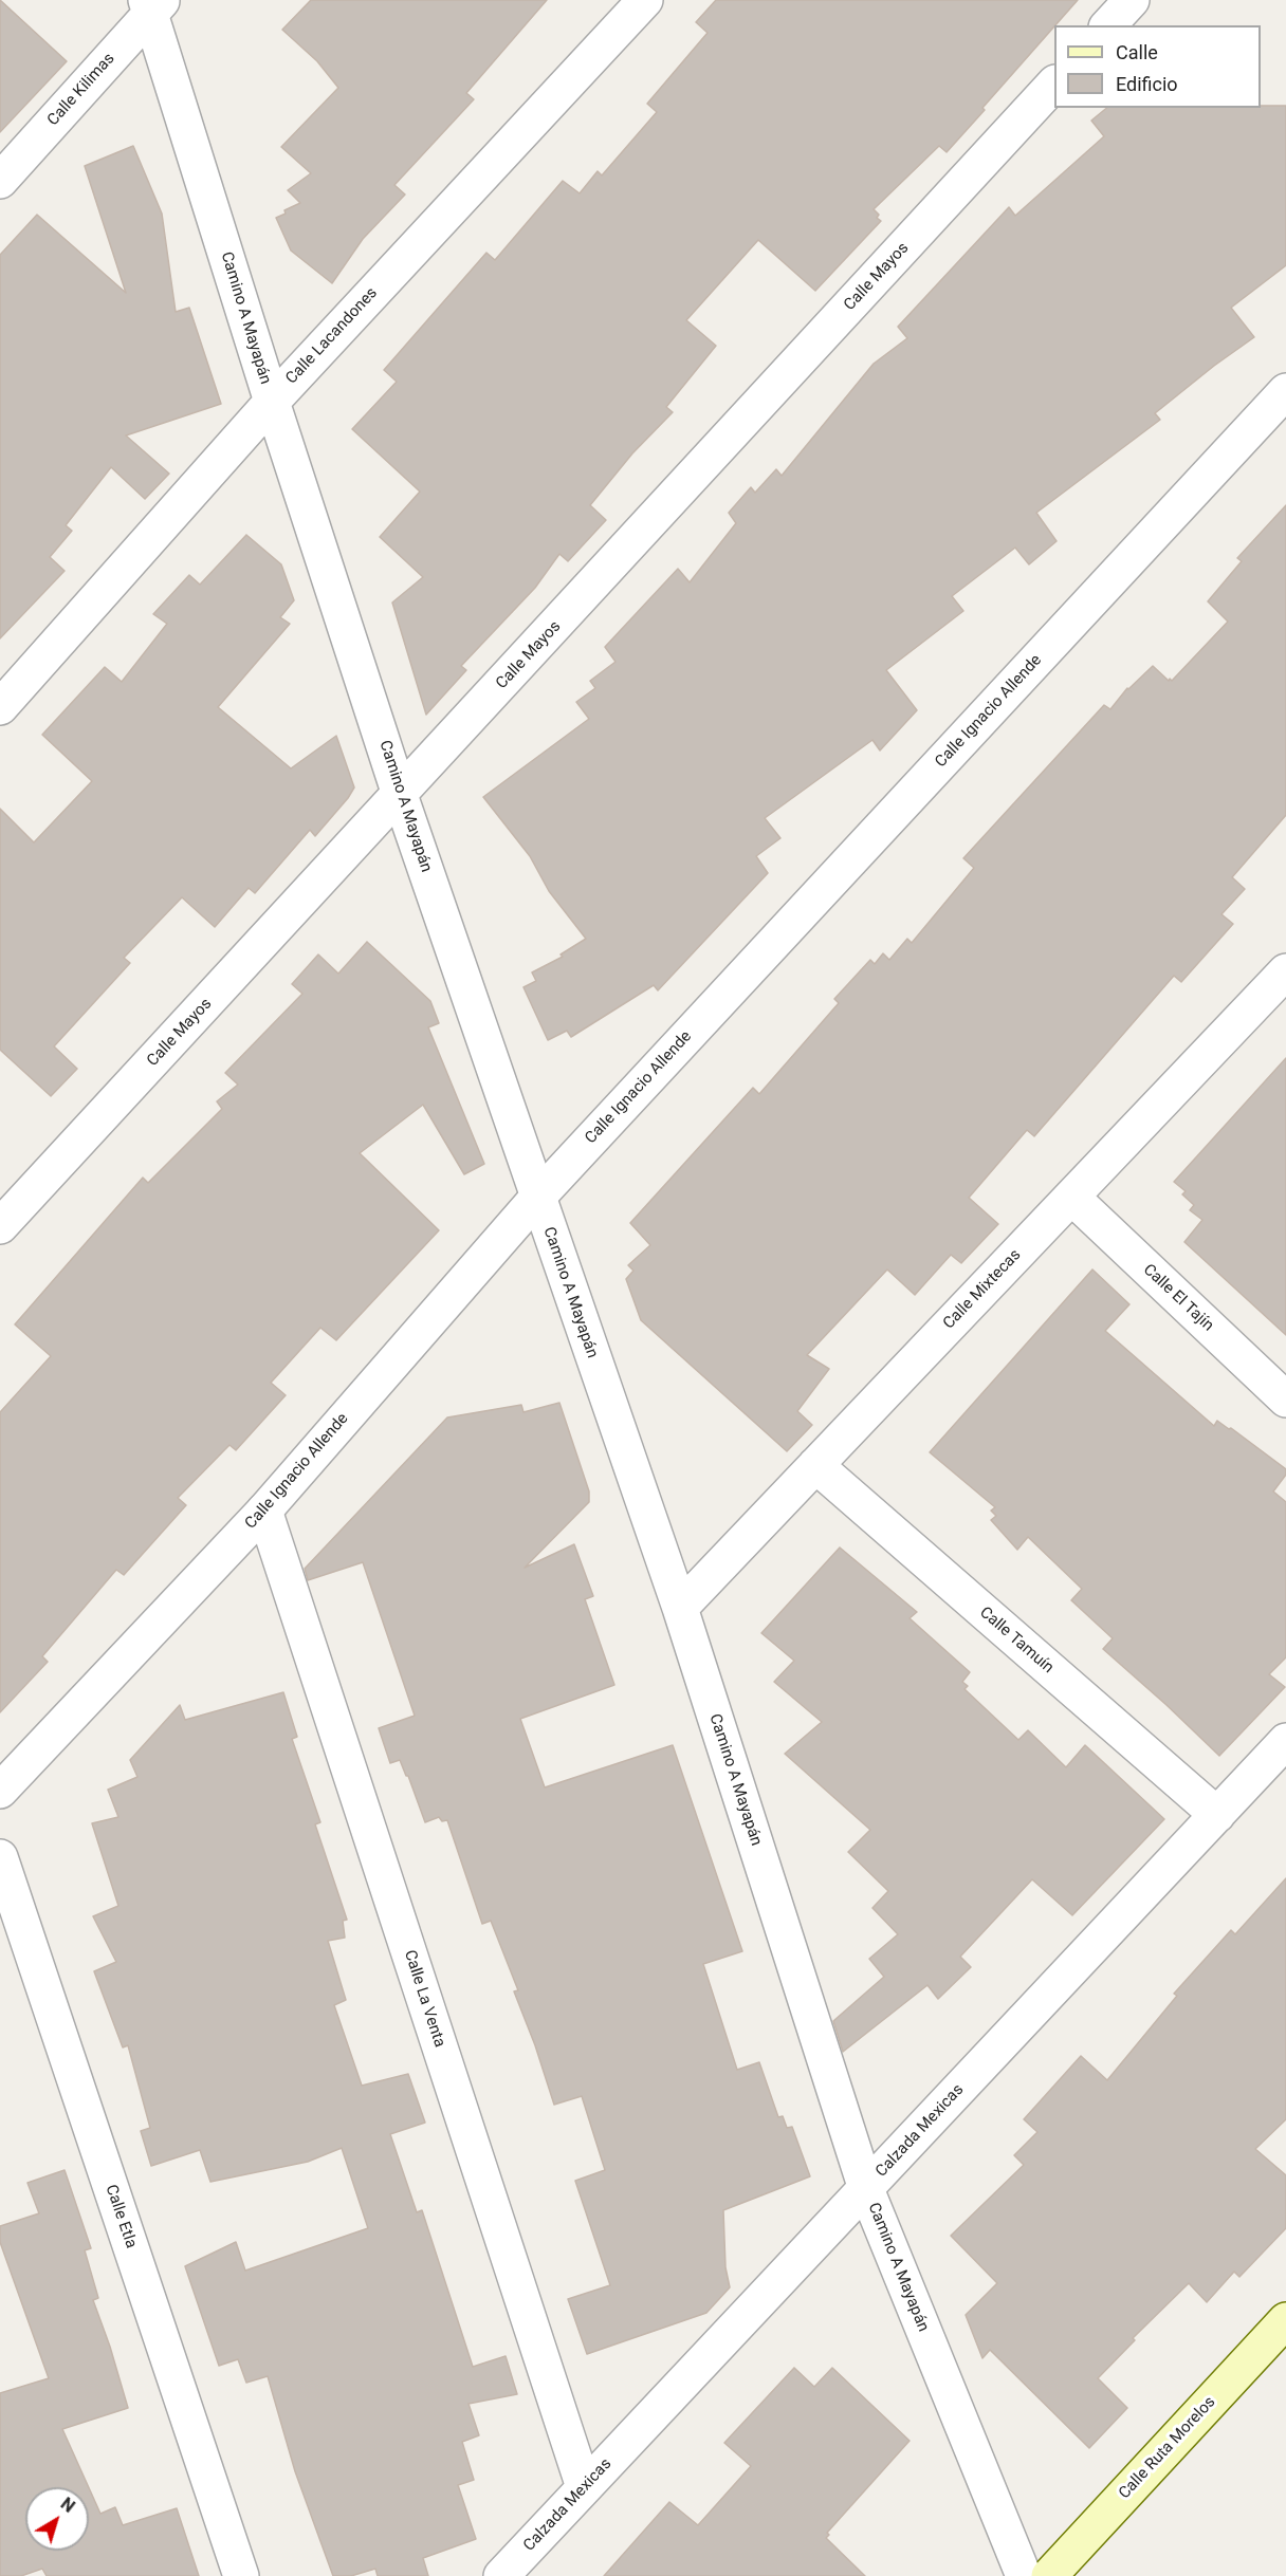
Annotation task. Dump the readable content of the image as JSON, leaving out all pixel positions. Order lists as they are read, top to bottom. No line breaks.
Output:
{"streets":{"main road":["Calle Ruta Morelos"],"street":["Calle Kilimas","Calle Mayos","Camino A Mayapán","Calle Lacandones","Calle Ignacio Allende","Calle Mixtecas","Calle El Tajín","Calle Tamuín","Calle La Venta","Calzada Mexicas","Calle Etla"]},"crossings":[["Calle Kilimas","Camino A Mayapán"],["Calle Mayos","Camino A Mayapán"],["Camino A Mayapán","Calle Lacandones"],["Camino A Mayapán","Calle Ignacio Allende"],["Camino A Mayapán","Calle Mixtecas"],["Camino A Mayapán","Calzada Mexicas"],["Calle Ignacio Allende","Calle La Venta"],["Calle Mixtecas","Calle El Tajín"],["Calle Mixtecas","Calle Tamuín"],["Calle Tamuín","Calzada Mexicas"],["Calle La Venta","Calzada Mexicas"]],"legend":["Calle","Edificio"],"north":"top right"}
